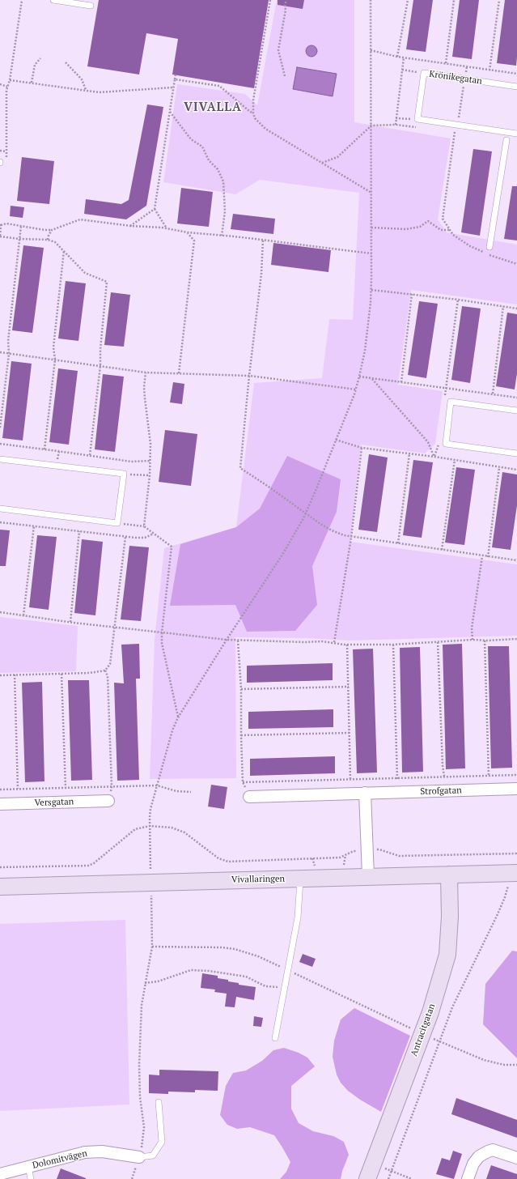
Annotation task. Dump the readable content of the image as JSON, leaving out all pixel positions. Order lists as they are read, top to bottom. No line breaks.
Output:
{"streets":{"street":["Strofgatan","Versgatan","Vivallaringen","Antracitgatan","Dolomitvägen"],"lane":["Krönikegatan"]},"crossings":[["Vivallaringen","Antracitgatan"]],"districts":["VIVALLA"]}
